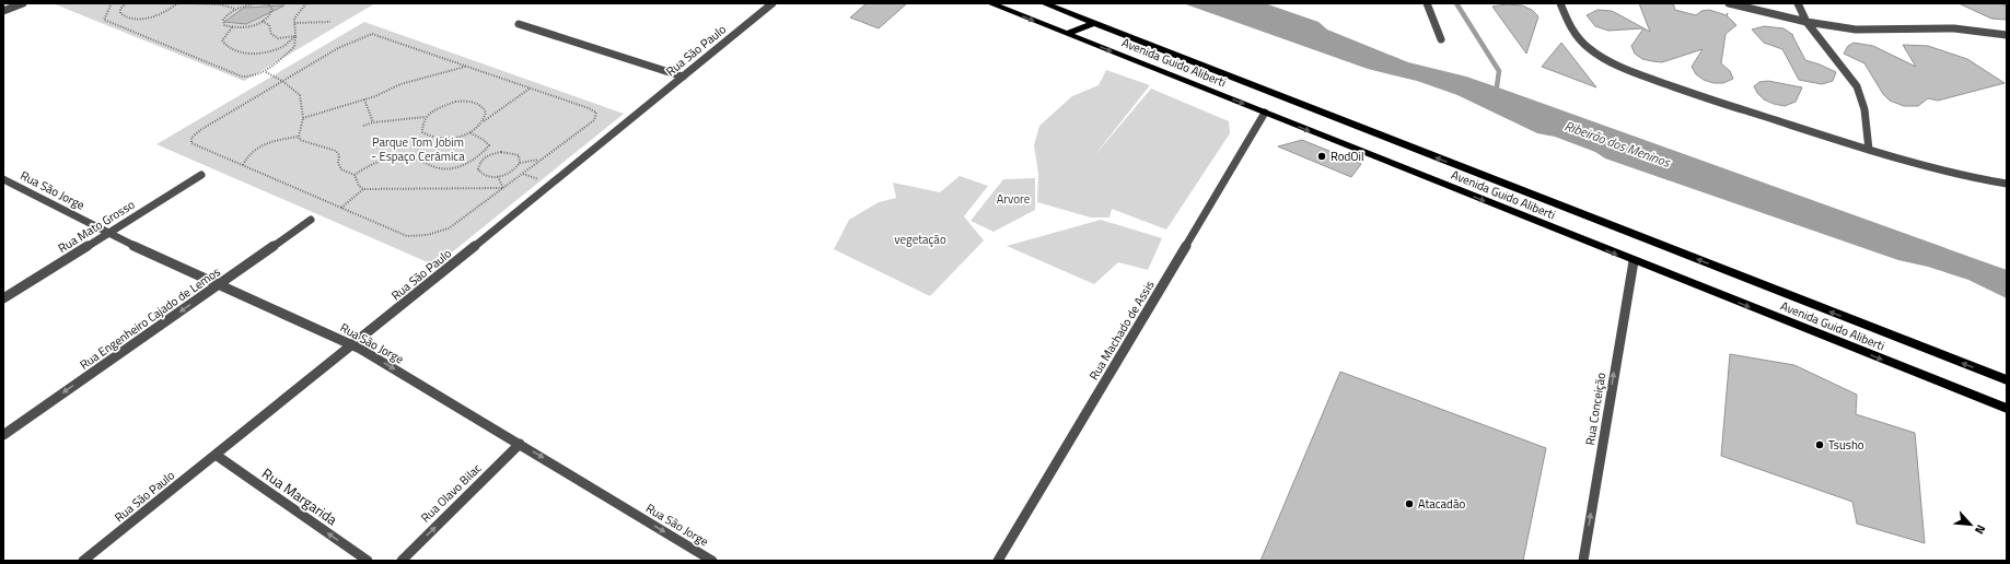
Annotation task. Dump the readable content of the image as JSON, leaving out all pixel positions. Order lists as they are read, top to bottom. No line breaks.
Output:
{"streets":{"main road":["Avenida Guido Aliberti"],"street":["Rua São Paulo","Rua São Jorge","Rua Mato Grosso","Rua Engenheiro Cajado de Lemos","Rua Machado de Assis","Rua Conceição","Rua Olavo Bilac","Rua Margarida"]},"crossings":[["Rua São Paulo","Rua São Jorge"],["Rua São Paulo","Rua Margarida"],["Avenida Guido Aliberti","Rua Machado de Assis"],["Avenida Guido Aliberti","Rua Conceição"],["Rua São Jorge","Rua Mato Grosso"],["Rua São Jorge","Rua Engenheiro Cajado de Lemos"],["Rua São Jorge","Rua Olavo Bilac"]],"one_way":["Rua São Jorge","Rua Engenheiro Cajado de Lemos","Rua Conceição","Rua Olavo Bilac","Rua Margarida"],"water":["Ribeirão dos Meninos"],"parks":["Parque Tom Jobim - Espaço Cerâmica","Arvore","vegetação"],"places":["RodOil","Tsusho","Atacadão"],"north":"bottom right"}
